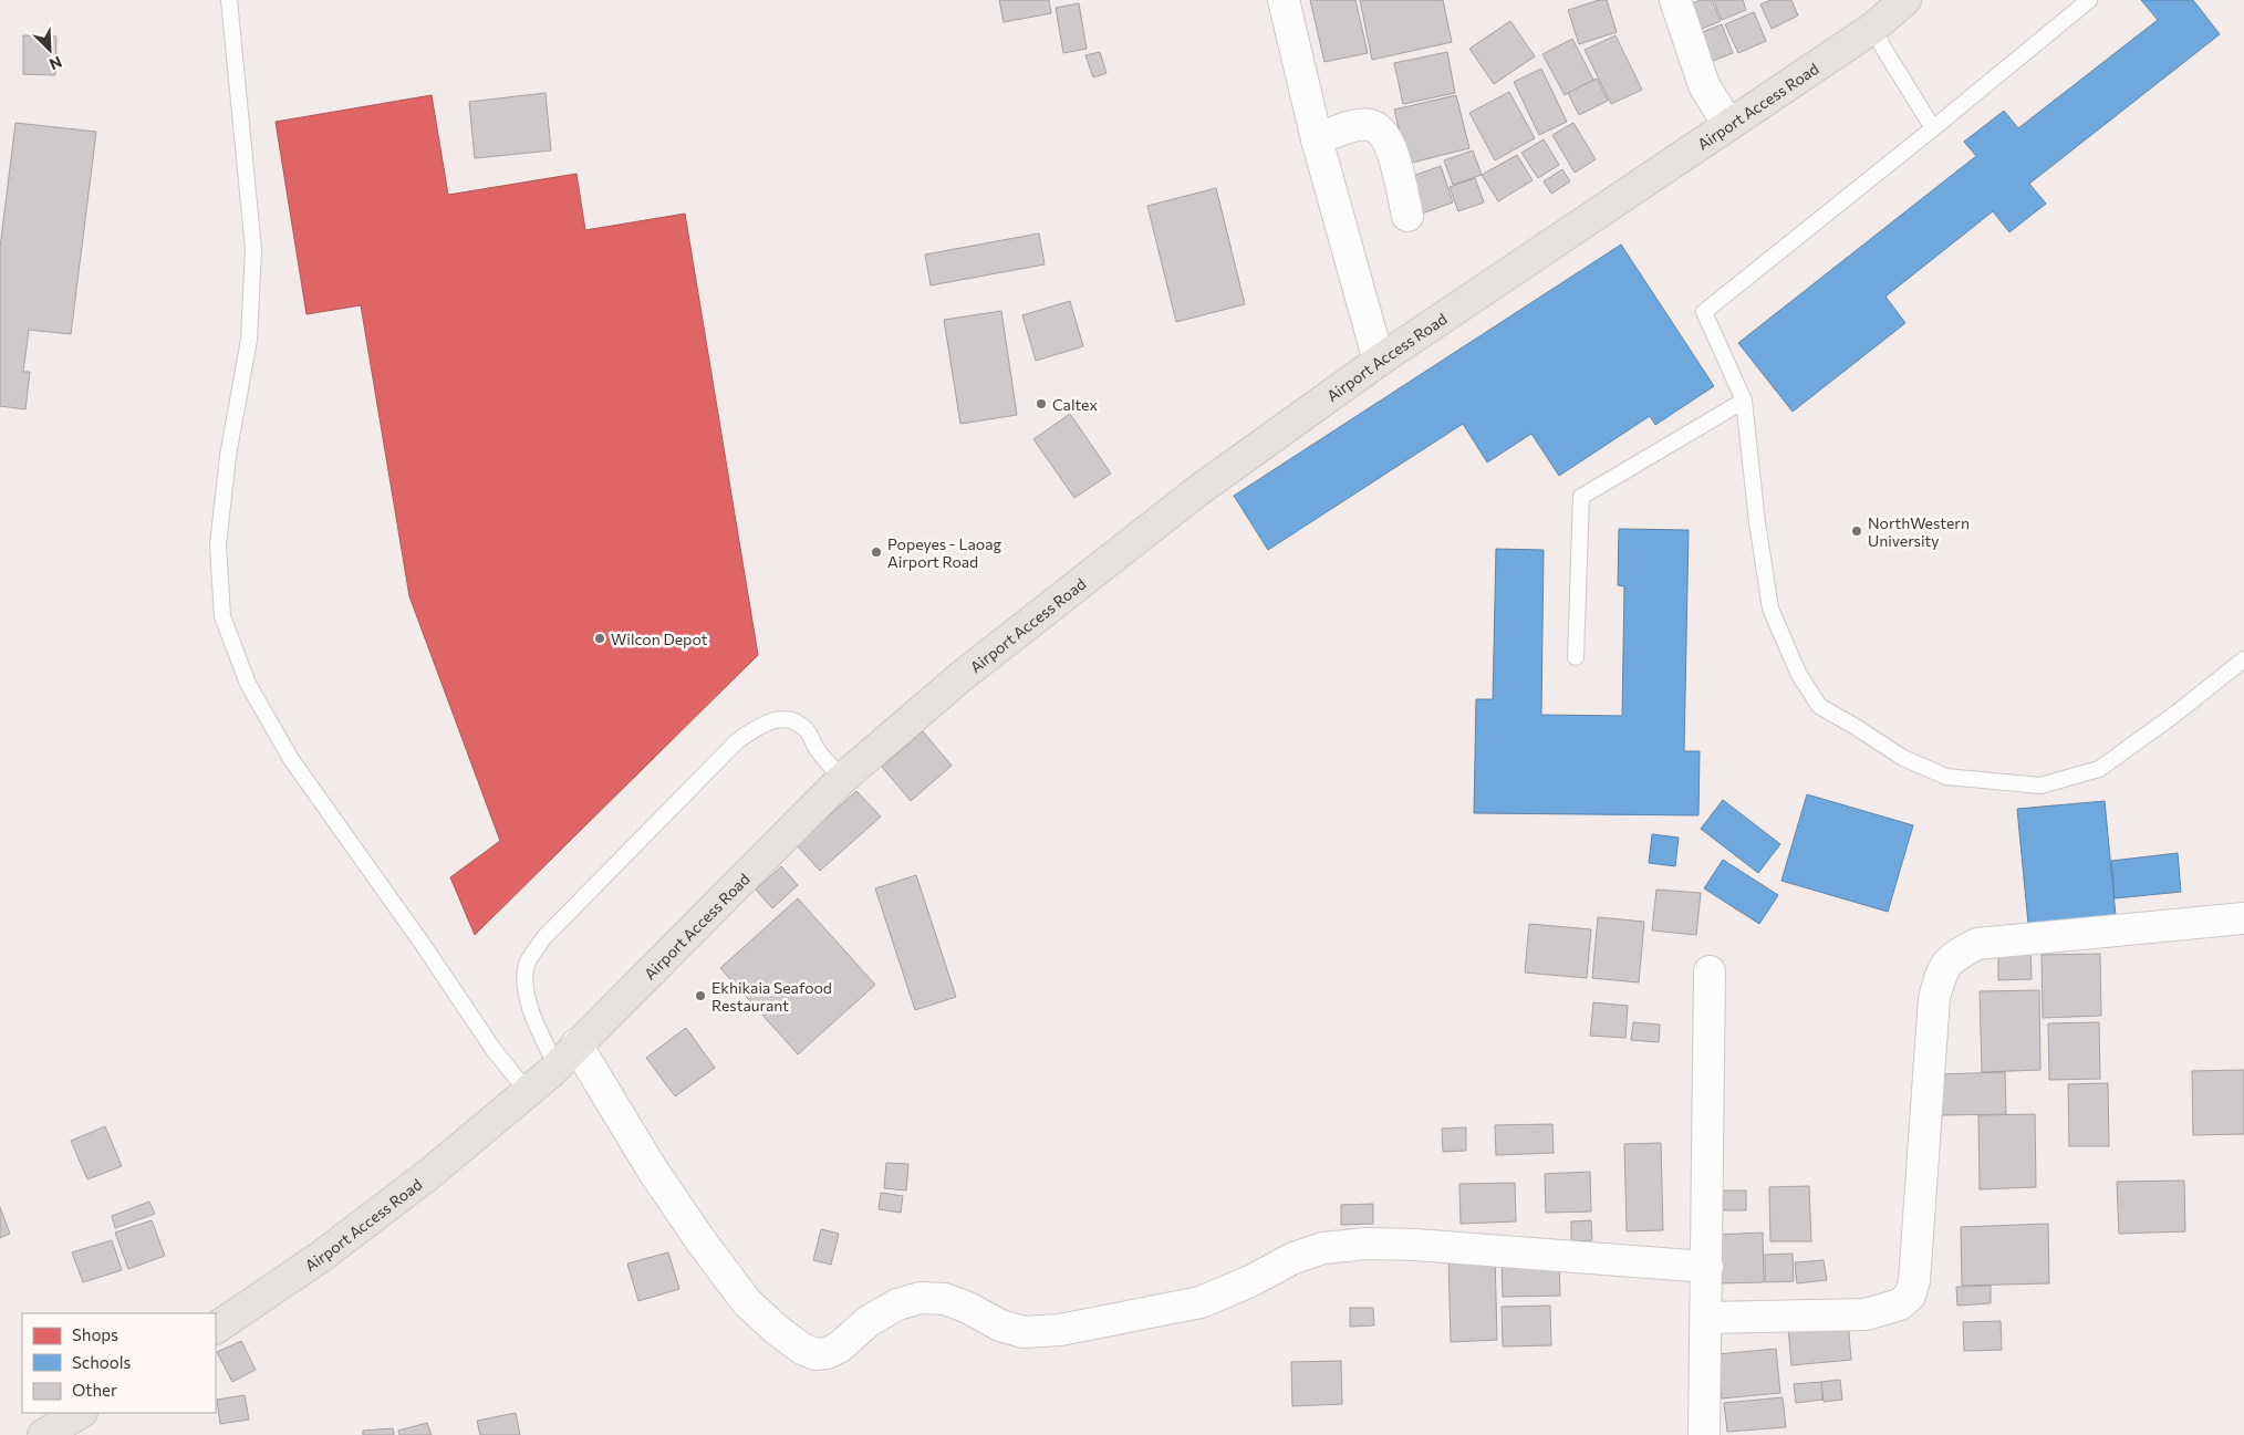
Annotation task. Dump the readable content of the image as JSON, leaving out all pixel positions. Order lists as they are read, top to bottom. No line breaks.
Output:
{"streets":{"main road":["Airport Access Road"]},"places":["Caltex","NorthWestern University","Popeyes - Laoag Airport Road","Wilcon Depot","Ekhikaia Seafood Restaurant"],"legend":["Shops","Schools","Other"],"north":"bottom right"}
